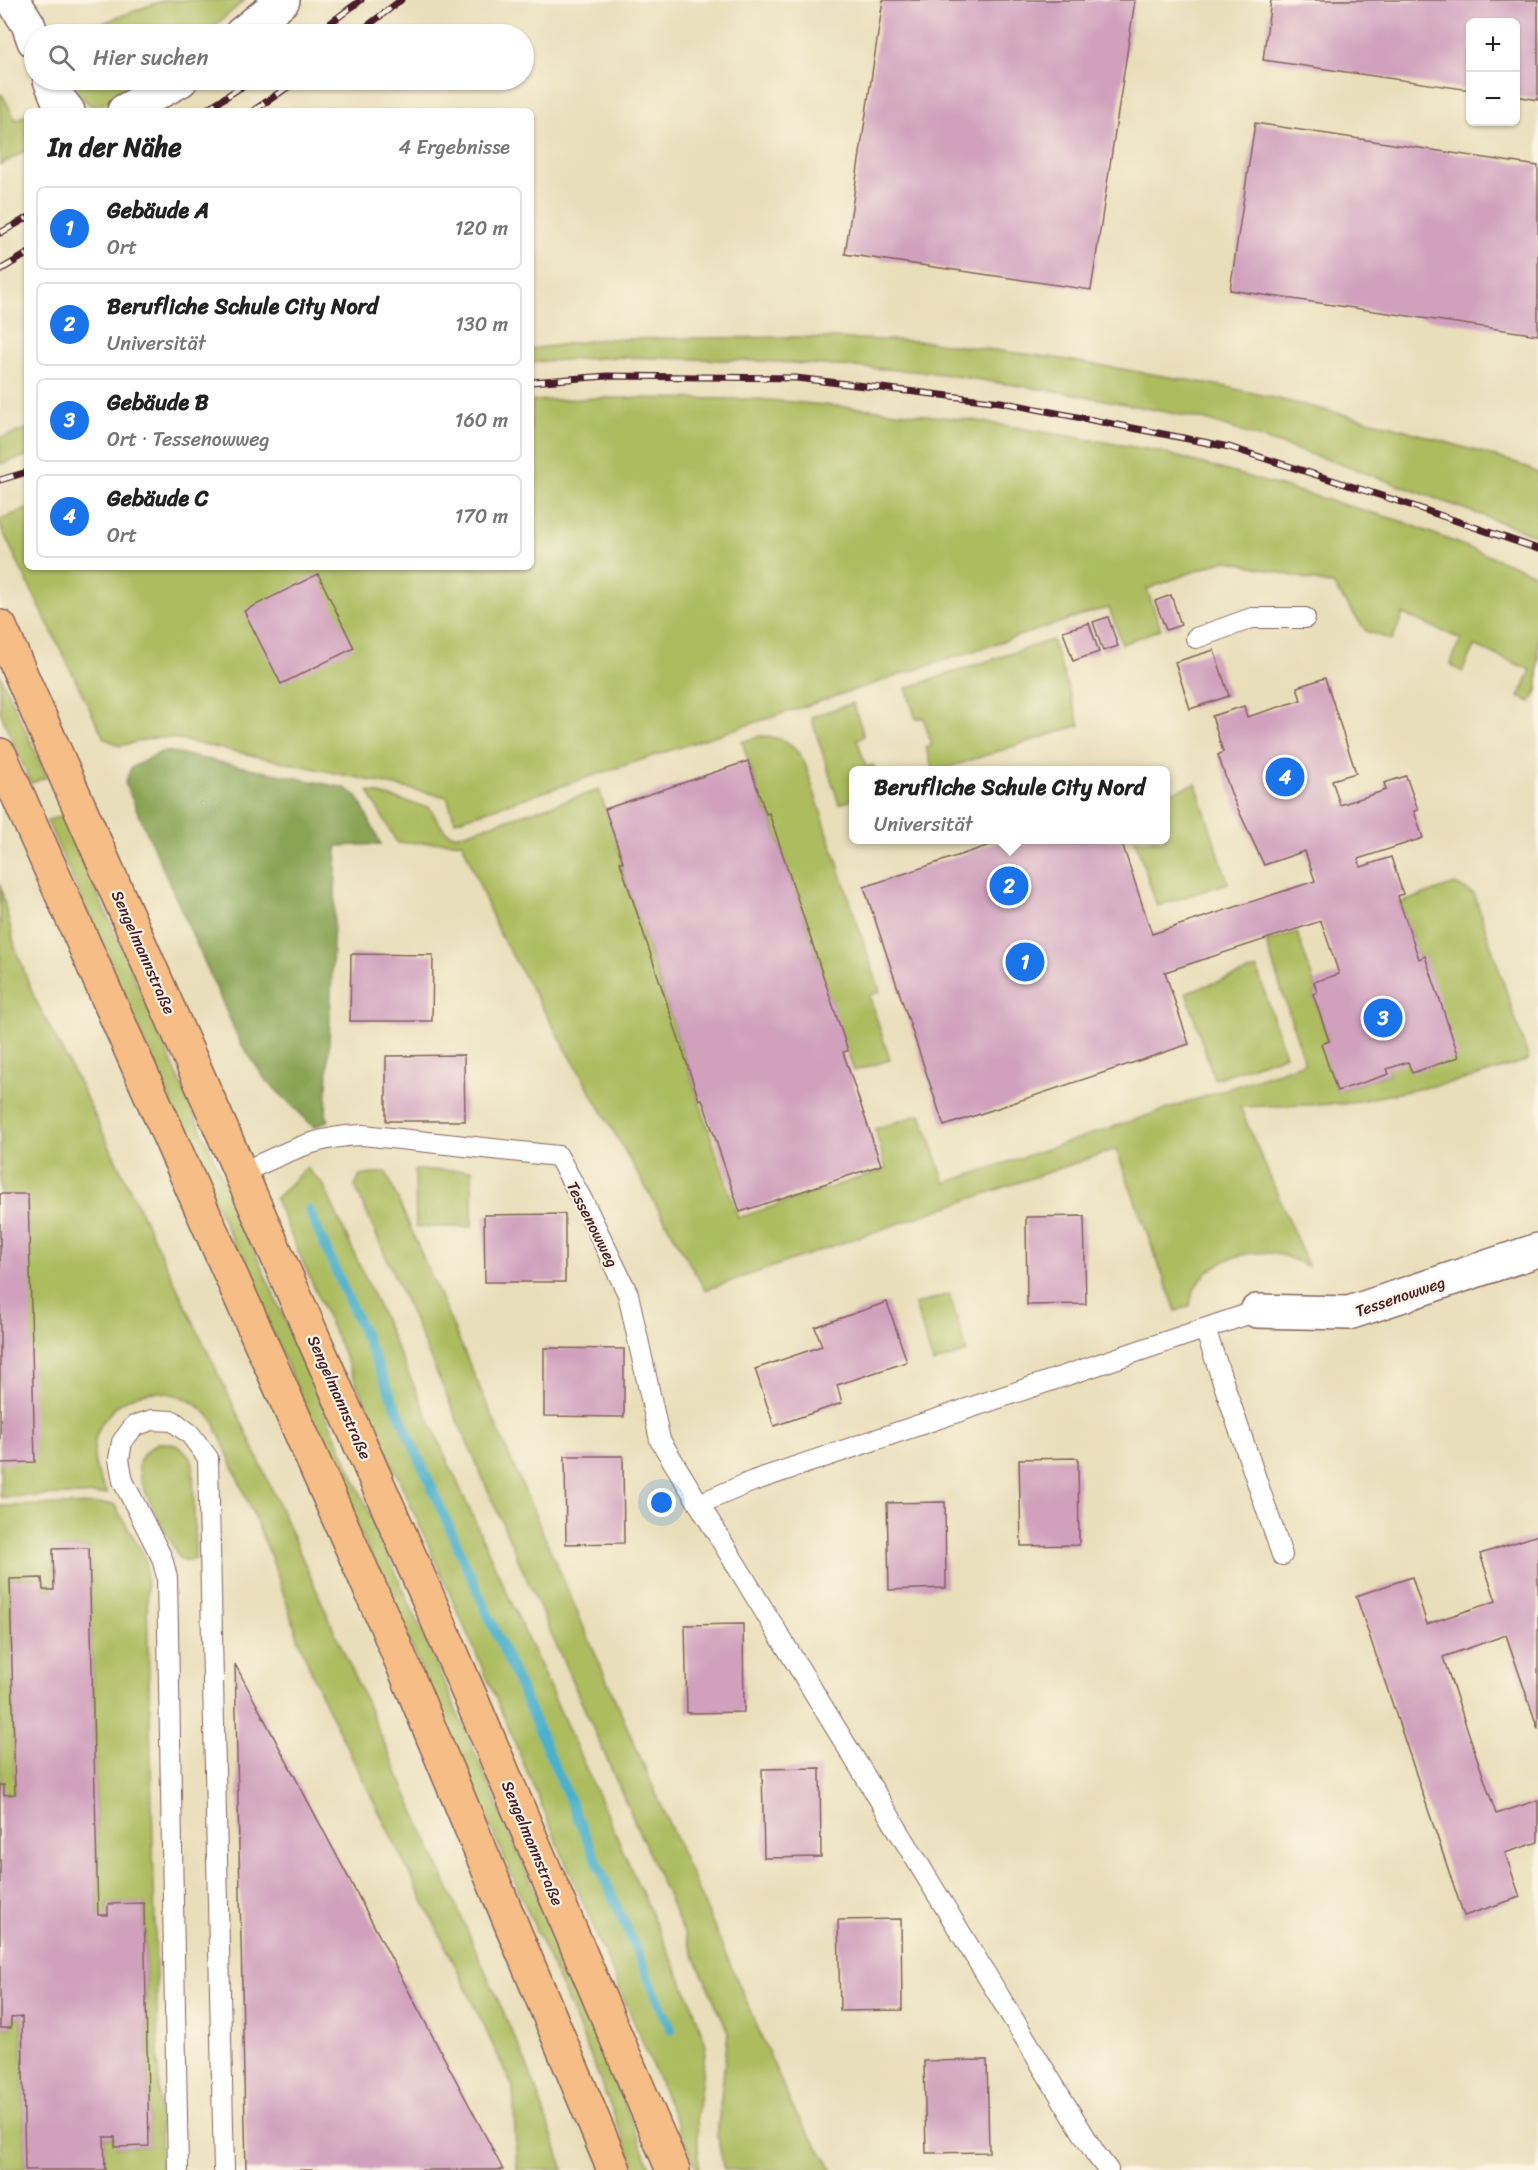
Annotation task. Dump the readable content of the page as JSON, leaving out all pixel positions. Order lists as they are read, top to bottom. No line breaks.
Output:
{"streets":{"main road":["Sengelmannstraße"],"street":["Tessenowweg"]},"crossings":[["Sengelmannstraße","Tessenowweg"]],"page":{"map_buttons":["+","−"],"search":"Hier suchen","heading":["In der Nähe","4 Ergebnisse"],"list":[{"mark":"1","name":"Gebäude A","note":"Ort","value":"120 m"},{"mark":"2","name":"Berufliche Schule City Nord","note":"Universität","value":"130 m"},{"mark":"3","name":"Gebäude B","note":"Ort · Tessenowweg","value":"160 m"},{"mark":"4","name":"Gebäude C","note":"Ort","value":"170 m"}],"pins":["4","2","1","3"],"popup":["Berufliche Schule City Nord","Universität"]}}
